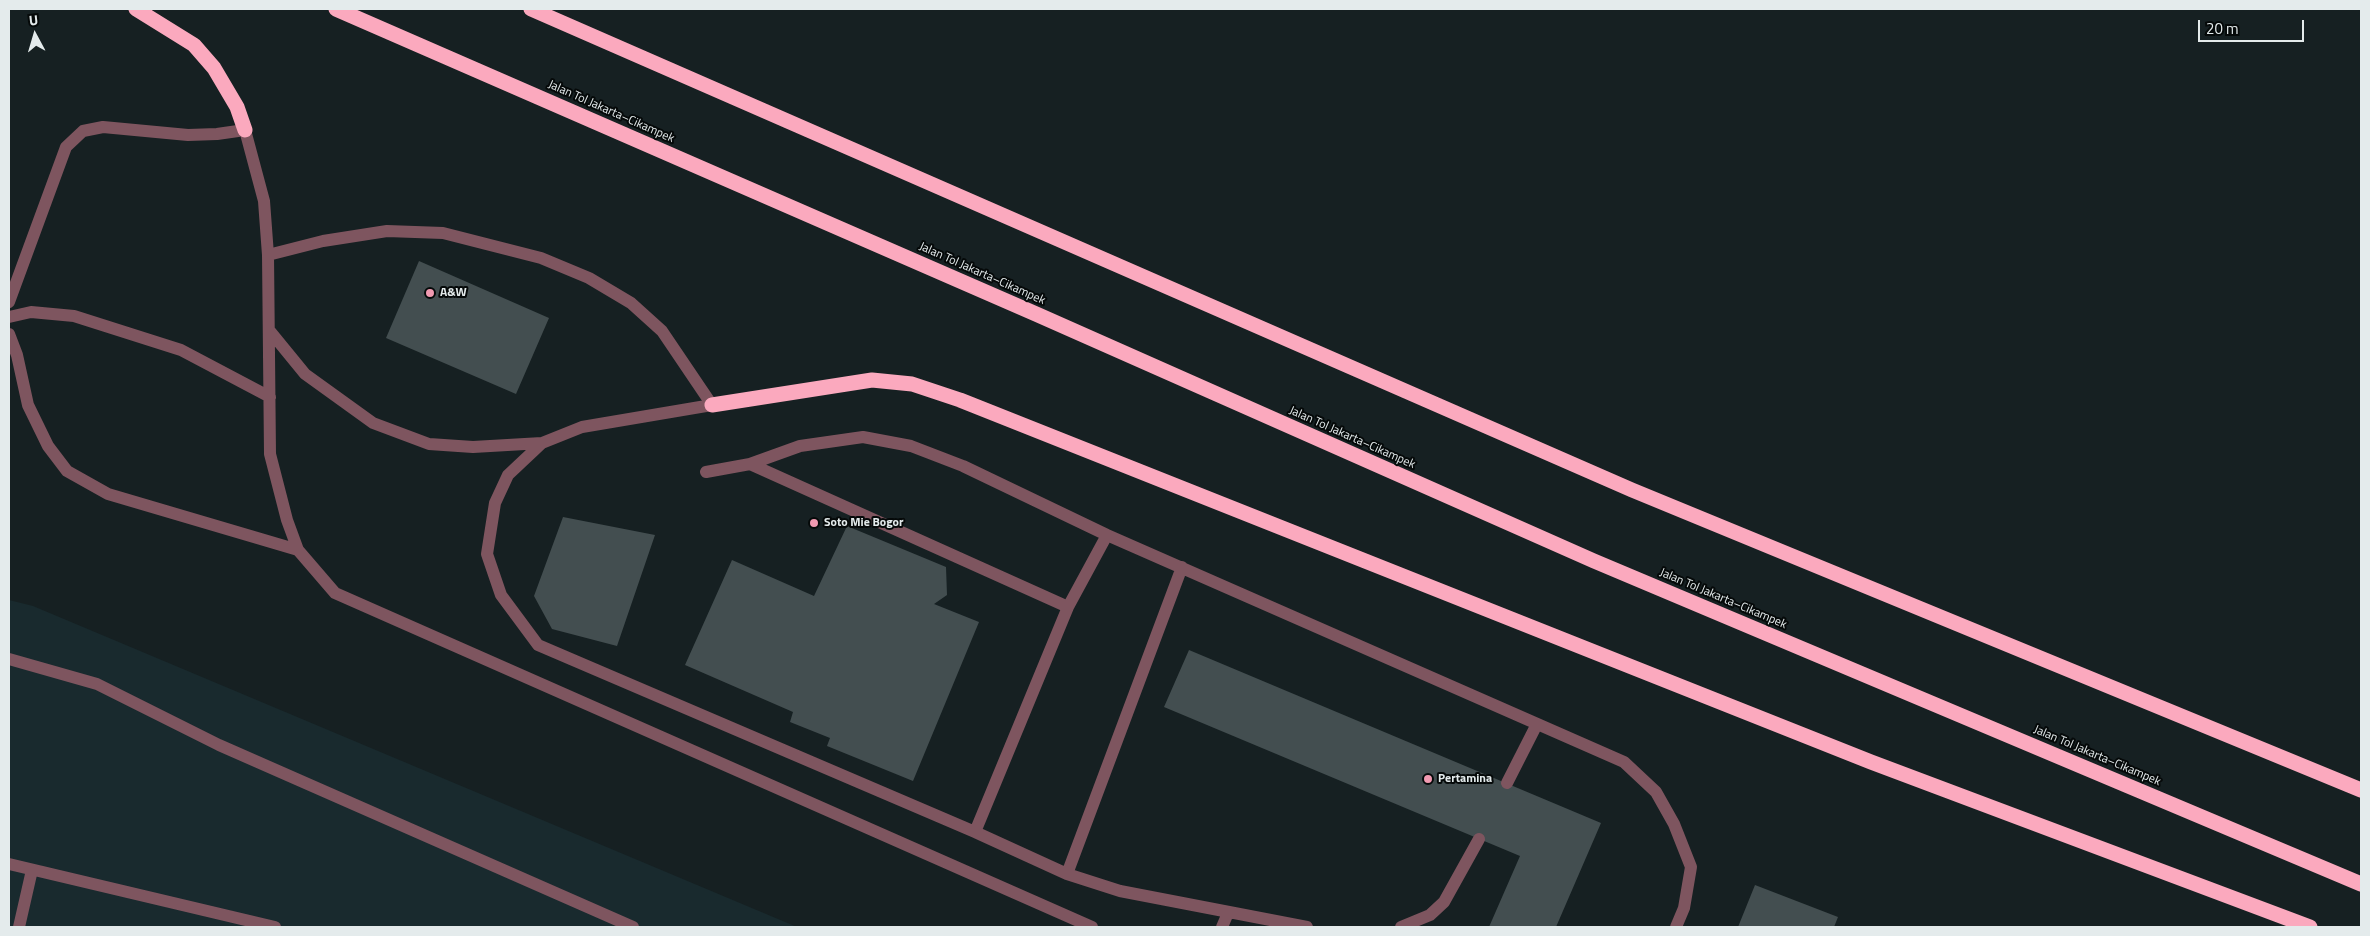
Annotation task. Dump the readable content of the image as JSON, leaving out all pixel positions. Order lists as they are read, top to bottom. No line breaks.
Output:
{"streets":{"highway":["Jalan Tol Jakarta–Cikampek"]},"places":["A&W","Soto Mie Bogor","Pertamina"],"scale_bar":"20 m","north":"top"}
